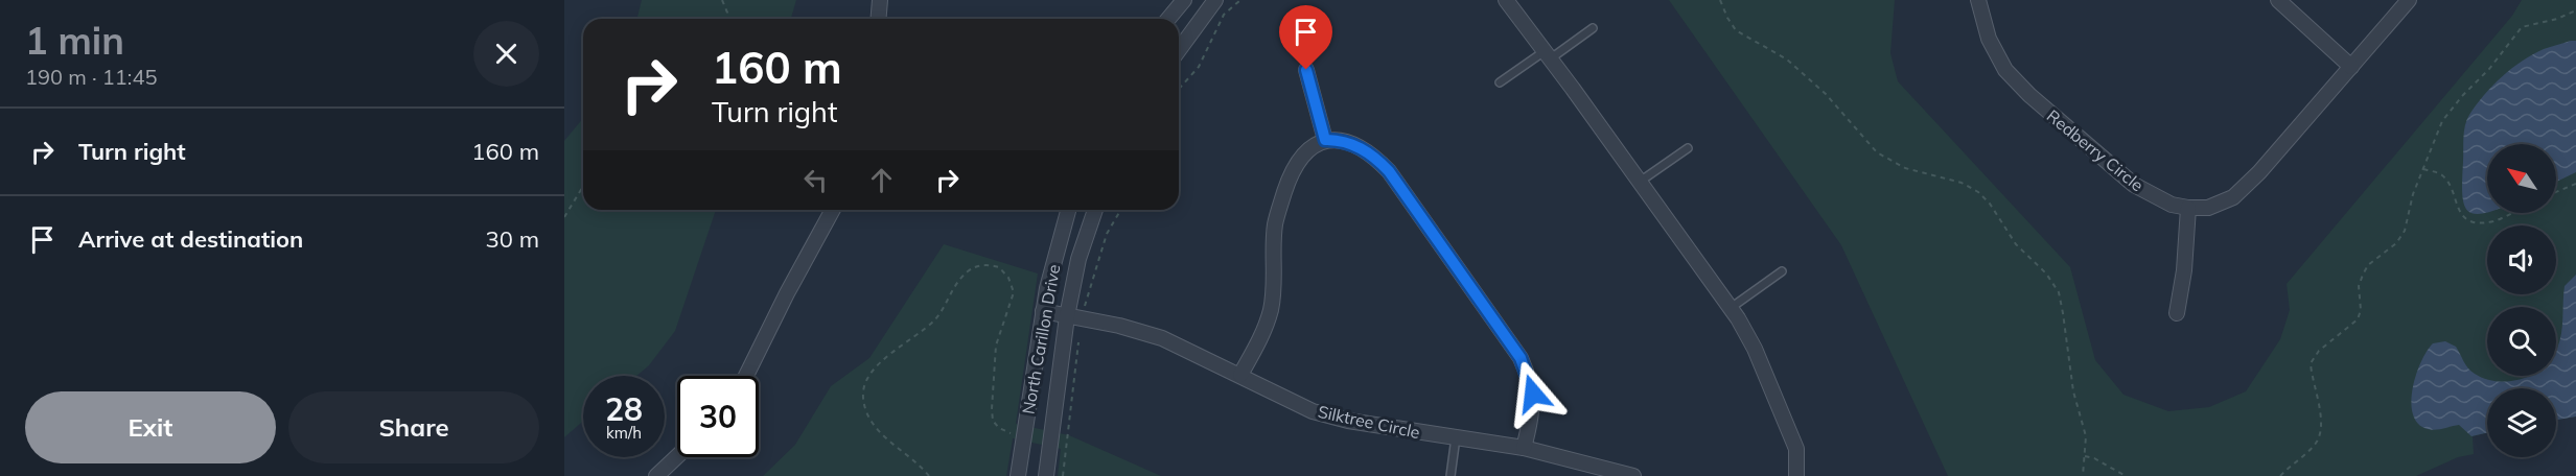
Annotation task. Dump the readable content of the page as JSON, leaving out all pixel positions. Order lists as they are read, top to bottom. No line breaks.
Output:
{"streets":{"street":["Redberry Circle","North Carillon Drive","Silktree Circle"]},"crossings":[["North Carillon Drive","Silktree Circle"]],"north":"top left","page":{"heading":["1 min","190 m · 11:45"],"turn":["160 m","Turn right"],"list":[{"name":"Turn right","value":"160 m"},{"name":"Arrive at destination","value":"30 m"}],"speed":"28 km/h","limit":"30","buttons":["Exit","Share"]}}
